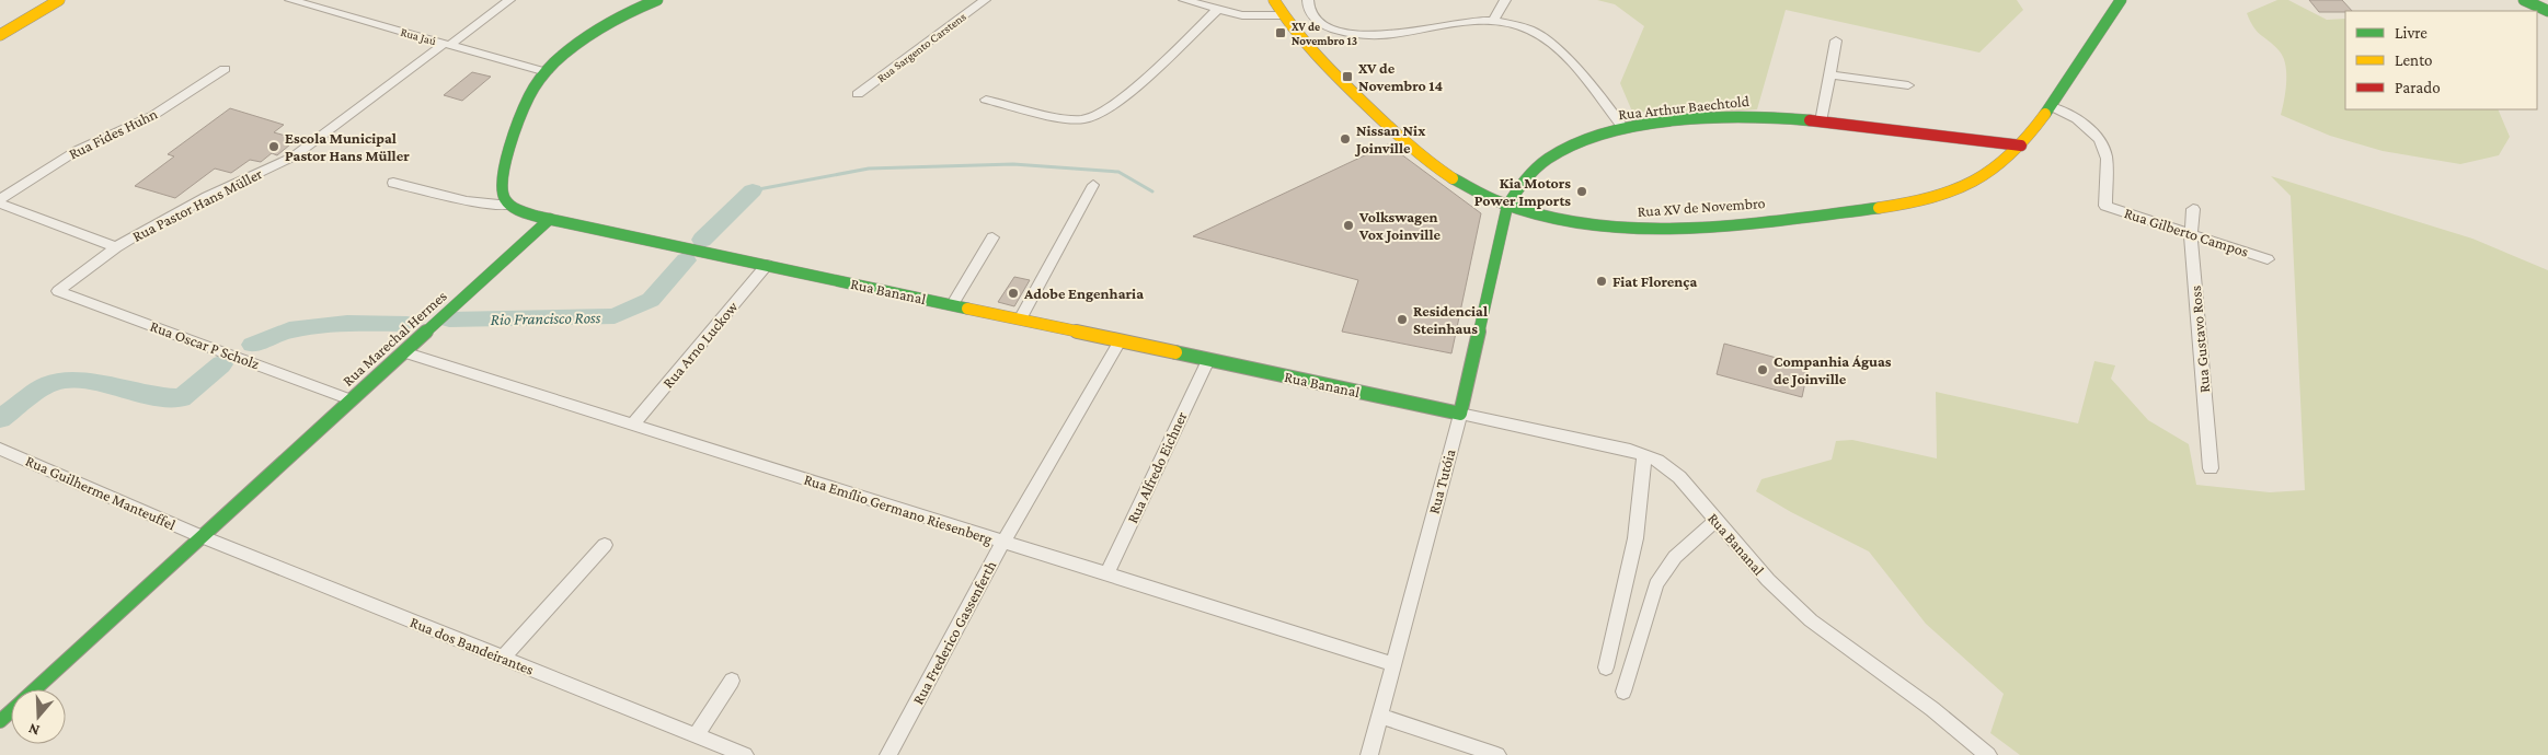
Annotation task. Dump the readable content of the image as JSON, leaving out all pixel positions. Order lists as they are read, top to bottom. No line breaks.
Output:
{"streets":{"street":["Rua Jaú","Rua Sargento Carstens","Rua Arthur Baechtold","Rua Fides Huhn","Rua Pastor Hans Müller","Rua XV de Novembro","Rua Gilberto Campos","Rua Bananal","Rua Marechal Hermes","Rua Gustavo Ross","Rua Oscar P Scholz","Rua Arno Luckow","Rua Alfredo Eichner","Rua Tutóia","Rua Guilherme Manteuffel","Rua Emílio Germano Riesenberg","Rua Frederico Gassenferth","Rua dos Bandeirantes"]},"crossings":[["Rua Jaú","Rua Pastor Hans Müller"],["Rua Arthur Baechtold","Rua XV de Novembro"],["Rua Arthur Baechtold","Rua Tutóia"],["Rua Pastor Hans Müller","Rua Oscar P Scholz"],["Rua XV de Novembro","Rua Gilberto Campos"],["Rua XV de Novembro","Rua Tutóia"],["Rua Gilberto Campos","Rua Gustavo Ross"],["Rua Bananal","Rua Marechal Hermes"],["Rua Bananal","Rua Arno Luckow"],["Rua Bananal","Rua Alfredo Eichner"],["Rua Bananal","Rua Tutóia"],["Rua Bananal","Rua Frederico Gassenferth"],["Rua Marechal Hermes","Rua Oscar P Scholz"],["Rua Marechal Hermes","Rua Guilherme Manteuffel"],["Rua Marechal Hermes","Rua Emílio Germano Riesenberg"],["Rua Marechal Hermes","Rua dos Bandeirantes"],["Rua Arno Luckow","Rua Emílio Germano Riesenberg"],["Rua Alfredo Eichner","Rua Emílio Germano Riesenberg"],["Rua Tutóia","Rua Emílio Germano Riesenberg"],["Rua Guilherme Manteuffel","Rua dos Bandeirantes"],["Rua Emílio Germano Riesenberg","Rua Frederico Gassenferth"]],"water":["Rio Francisco Ross"],"places":{"transit":["XV de Novembro 13","XV de Novembro 14"],"other":["Nissan Nix Joinville","Escola Municipal Pastor Hans Müller","Kia Motors Power Imports","Volkswagen Vox Joinville","Fiat Florença","Adobe Engenharia","Residencial Steinhaus","Companhia Águas de Joinville"]},"legend":["Livre","Lento","Parado"],"north":"bottom"}
